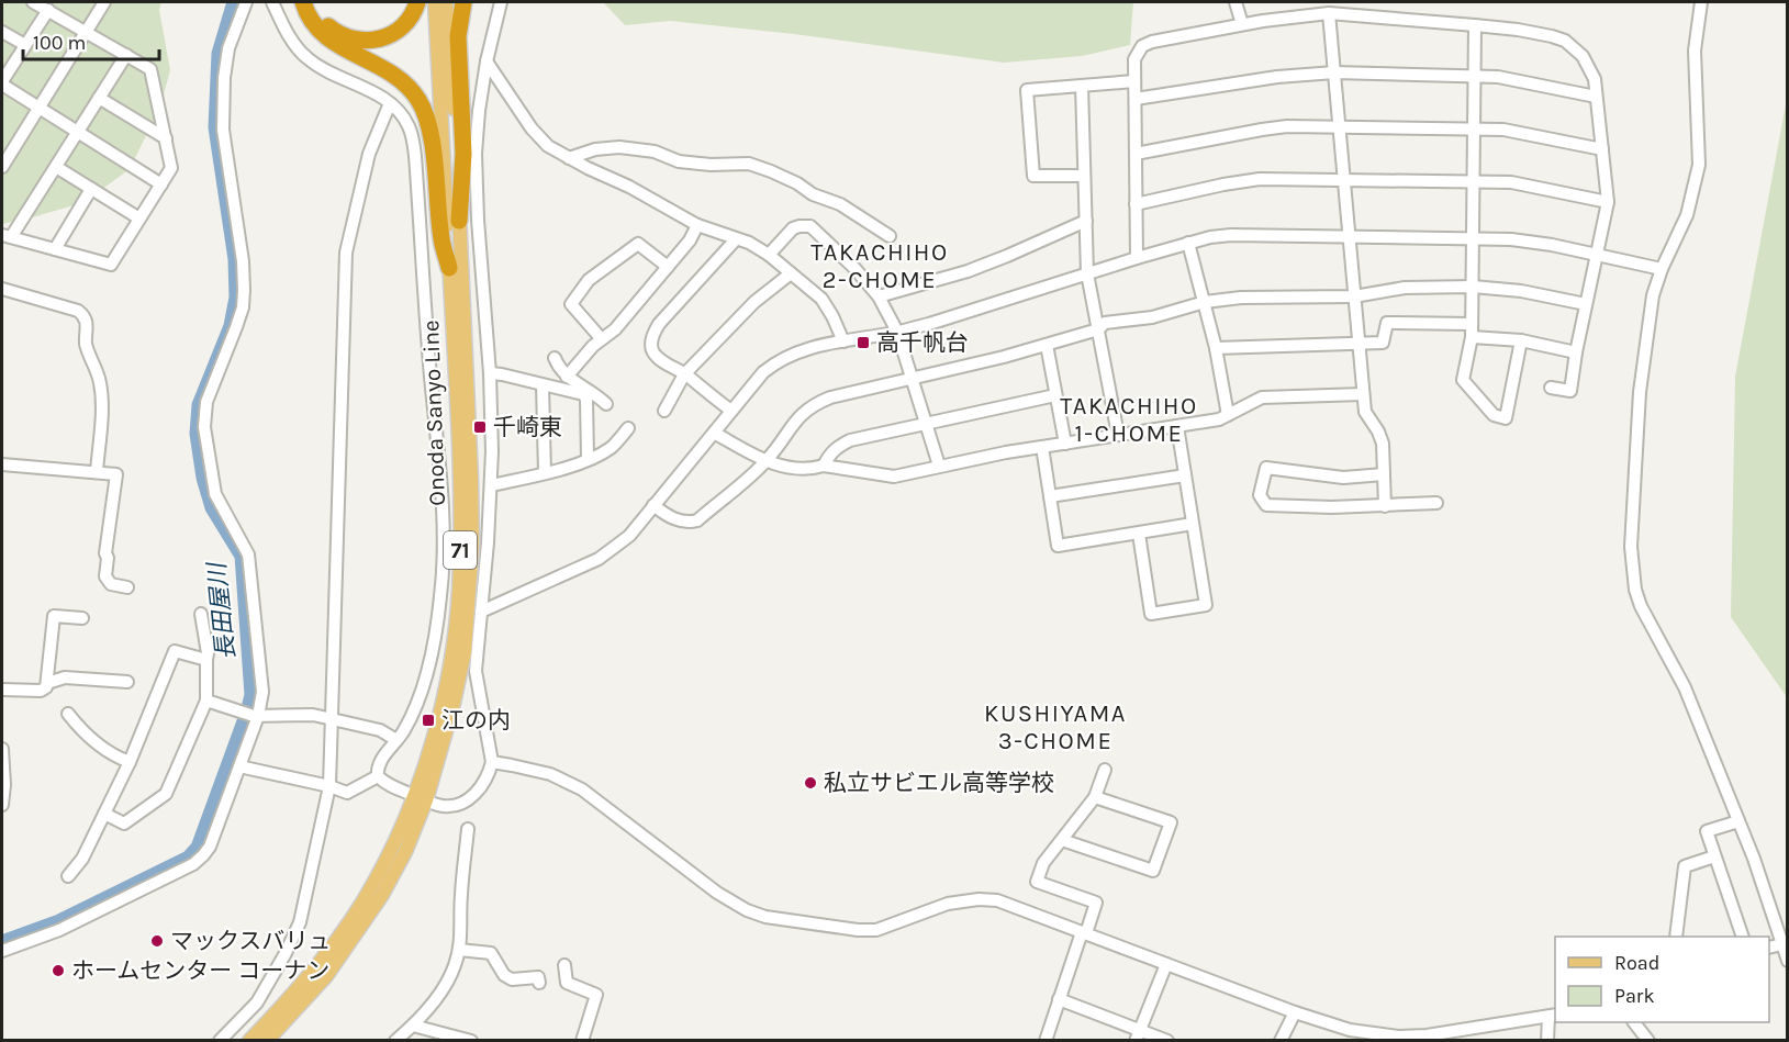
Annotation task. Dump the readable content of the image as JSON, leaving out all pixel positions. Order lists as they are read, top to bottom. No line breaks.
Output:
{"streets":{"main road":["Onoda Sanyo Line","71"]},"districts":["TAKACHIHO 2-CHOME","TAKACHIHO 1-CHOME","KUSHIYAMA 3-CHOME"],"water":["長田屋川"],"places":{"transit":["高千帆台","千崎東","江の内"],"other":["私立サビエル高等学校","マックスバリュ","ホームセンター コーナン"]},"legend":["Road","Park"],"scale_bar":"100 m"}
